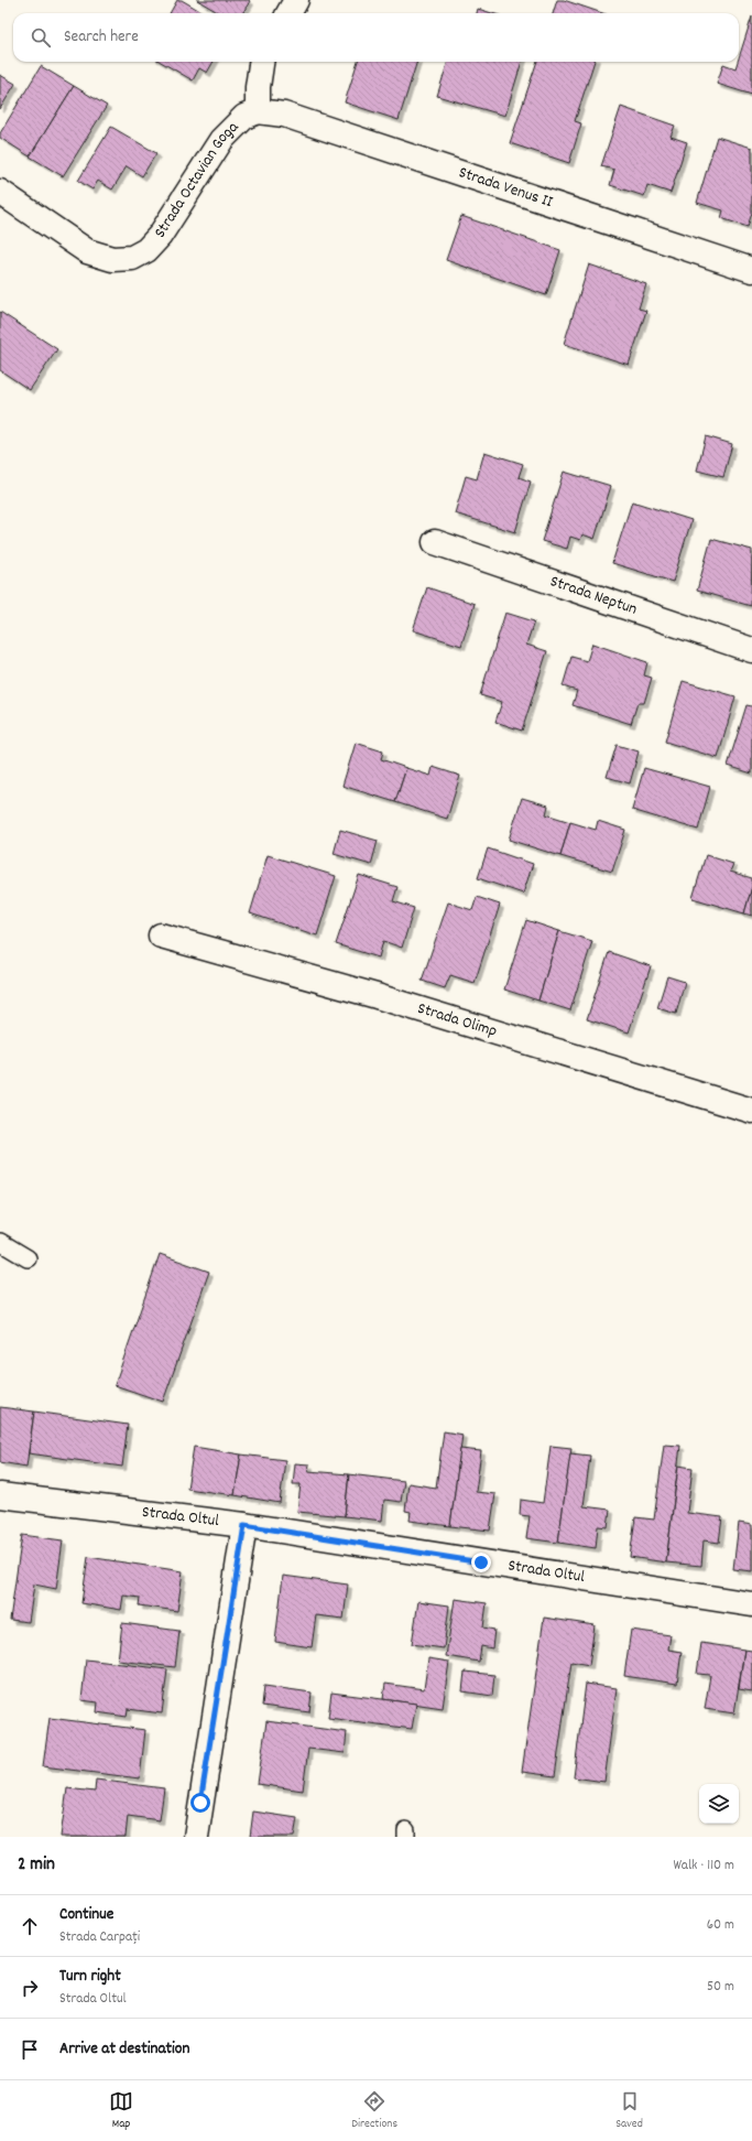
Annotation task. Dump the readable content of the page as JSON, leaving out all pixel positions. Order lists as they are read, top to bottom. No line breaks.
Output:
{"streets":{"street":["Strada Octavian Goga","Strada Venus II","Strada Neptun","Strada Olimp","Strada Oltul"]},"crossings":[["Strada Octavian Goga","Strada Venus II"]],"page":{"search":"Search here","heading":["2 min","Walk · 110 m"],"list":[["Continue","Strada Carpați","60 m"],["Turn right","Strada Oltul","50 m"],"Arrive at destination"],"nav":["Map","Directions","Saved"]}}
